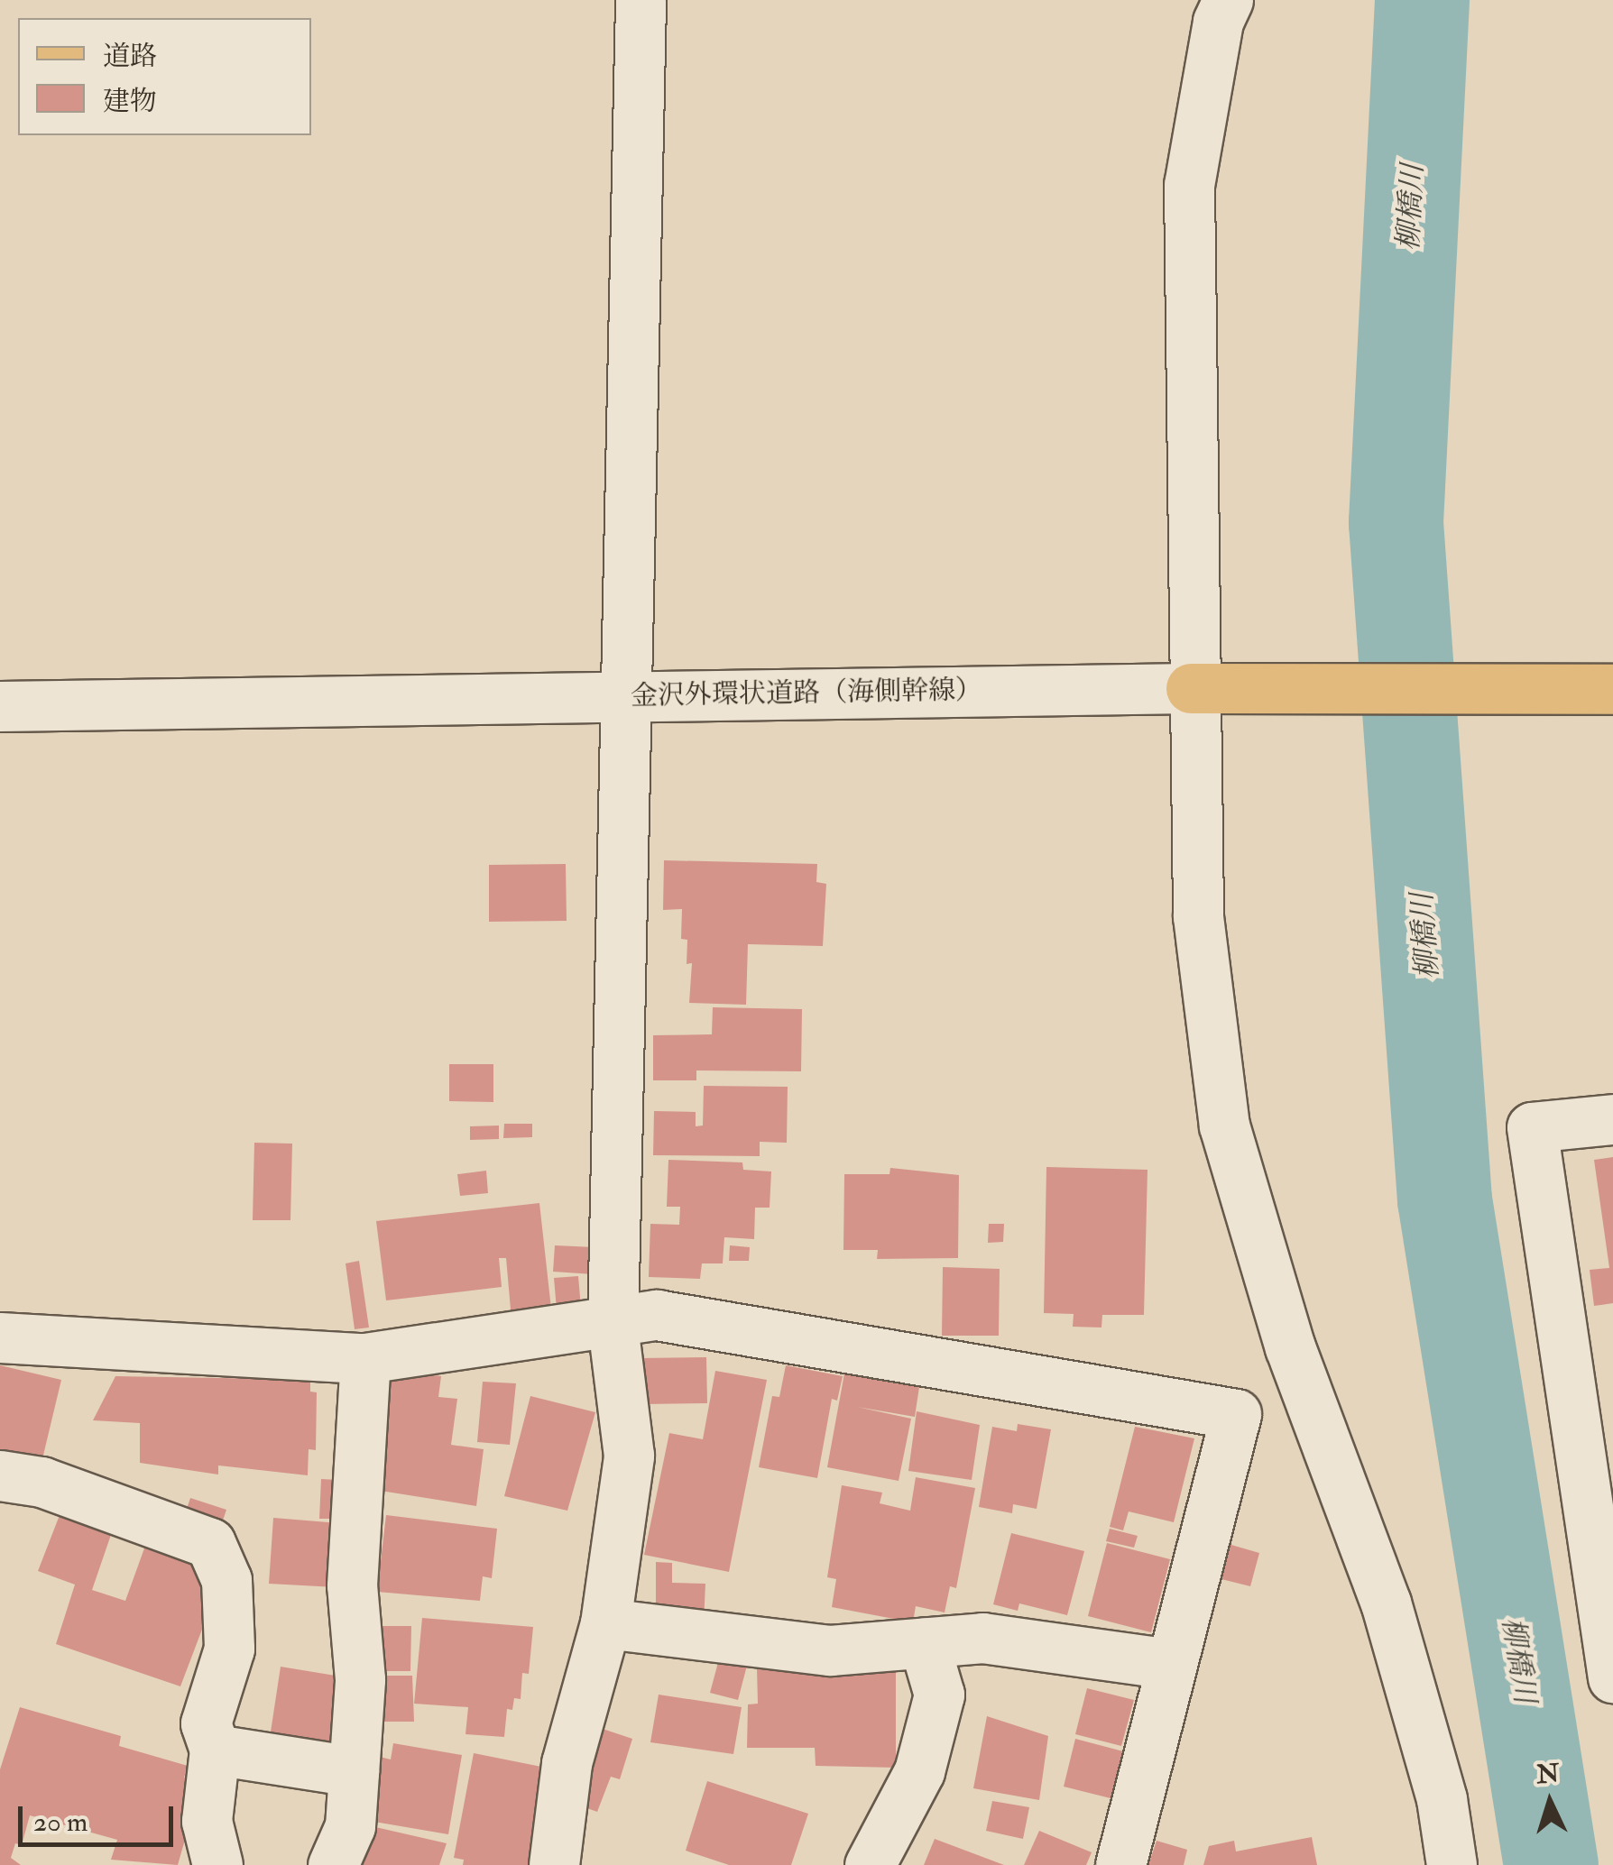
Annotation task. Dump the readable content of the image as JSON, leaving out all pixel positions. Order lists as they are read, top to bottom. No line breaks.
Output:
{"streets":{"main road":["金沢外環状道路（海側幹線）"]},"water":["柳橋川"],"legend":["道路","建物"],"scale_bar":"20 m","north":"top"}
